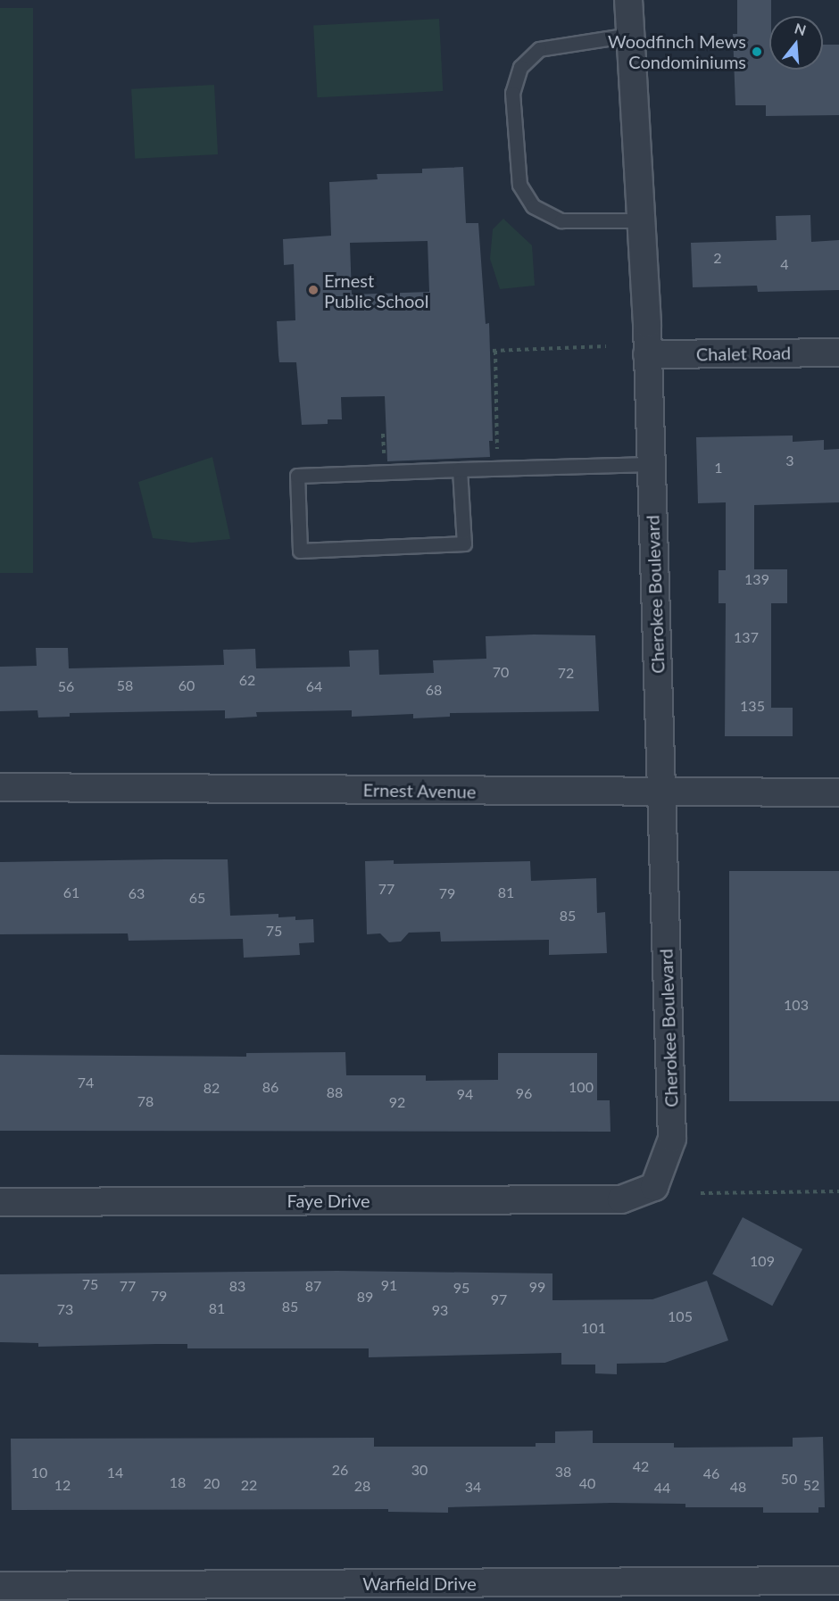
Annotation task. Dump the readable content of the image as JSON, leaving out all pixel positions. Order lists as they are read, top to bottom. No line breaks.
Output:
{"streets":{"street":["Chalet Road","Cherokee Boulevard","Ernest Avenue","Faye Drive","Warfield Drive"]},"crossings":[["Chalet Road","Cherokee Boulevard"],["Cherokee Boulevard","Ernest Avenue"],["Cherokee Boulevard","Faye Drive"]],"places":["Woodfinch Mews Condominiums","Ernest Public School"],"house_numbers":["2","4","3","1","139","137","70","72","62","58","60","56","64","68","135","77","61","81","63","79","65","85","75","103","74","86","100","82","88","96","94","78","92","109","75","91","77","83","87","99","95","79","89","97","85","81","73","93","105","101","42","26","30","38","10","14","46","50","18","20","40","12","22","52","28","34","48","44"],"north":"top"}
